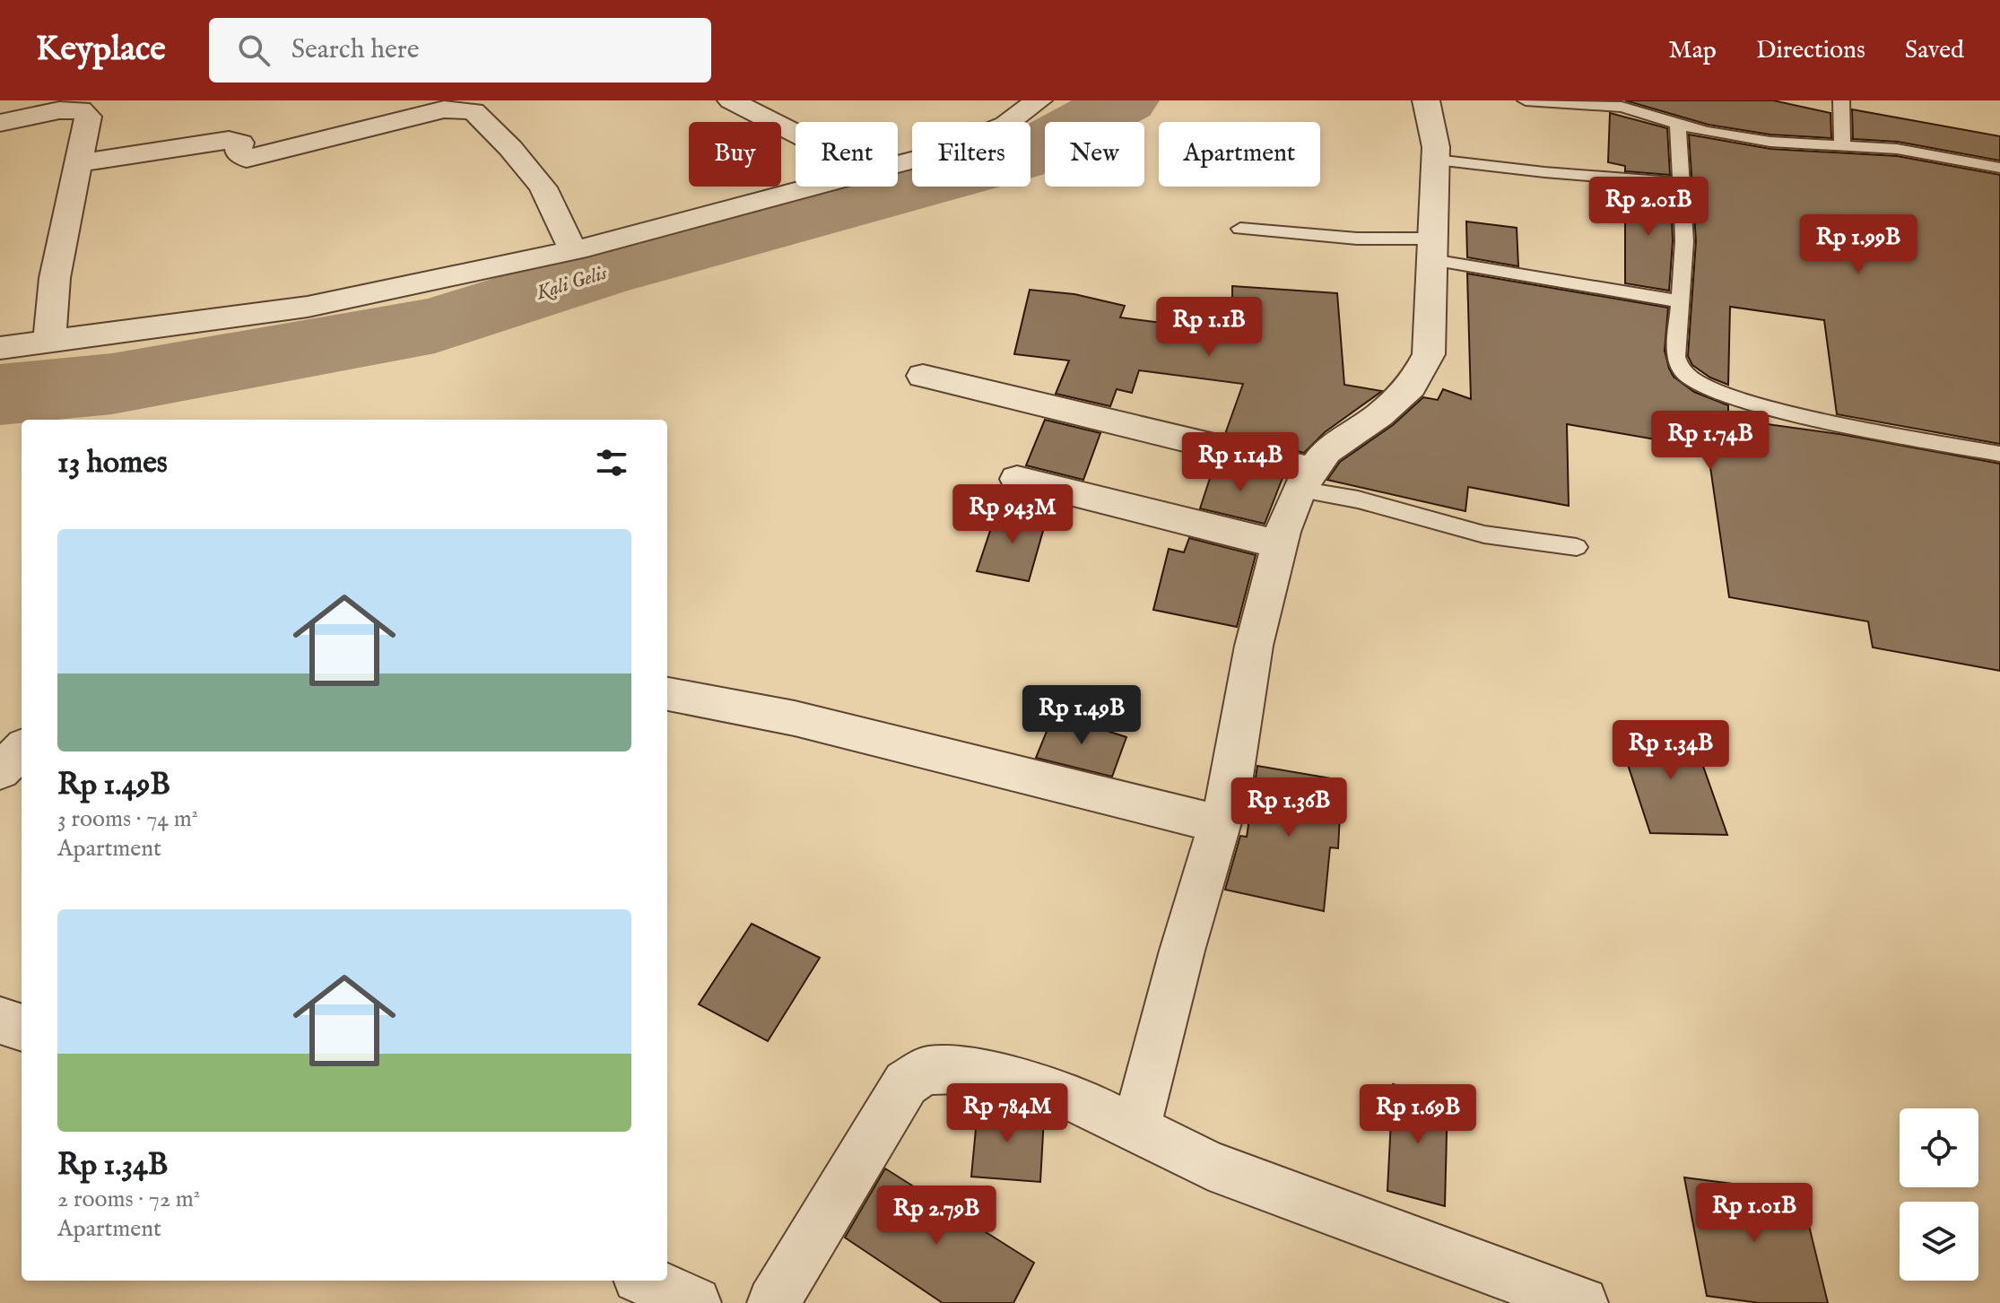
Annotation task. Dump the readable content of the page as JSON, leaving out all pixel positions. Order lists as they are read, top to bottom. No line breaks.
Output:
{"water":["Kali Gelis"],"page":{"header":"Keyplace","search":"Search here","nav":["Map","Directions","Saved"],"chip":["Buy","Rent","Filters","New","Apartment"],"price":["Rp 2.01B","Rp 1.99B","Rp 1.1B","Rp 1.74B","Rp 1.14B","Rp 943M","Rp 1.49B","Rp 1.34B","Rp 1.36B","Rp 784M","Rp 1.69B","Rp 1.01B","Rp 2.79B"],"heading":"13 homes","list":[{"name":"Rp 1.49B","note":"3 rooms · 74 m² · Apartment"},{"name":"Rp 1.34B","note":"2 rooms · 72 m² · Apartment"}]}}
